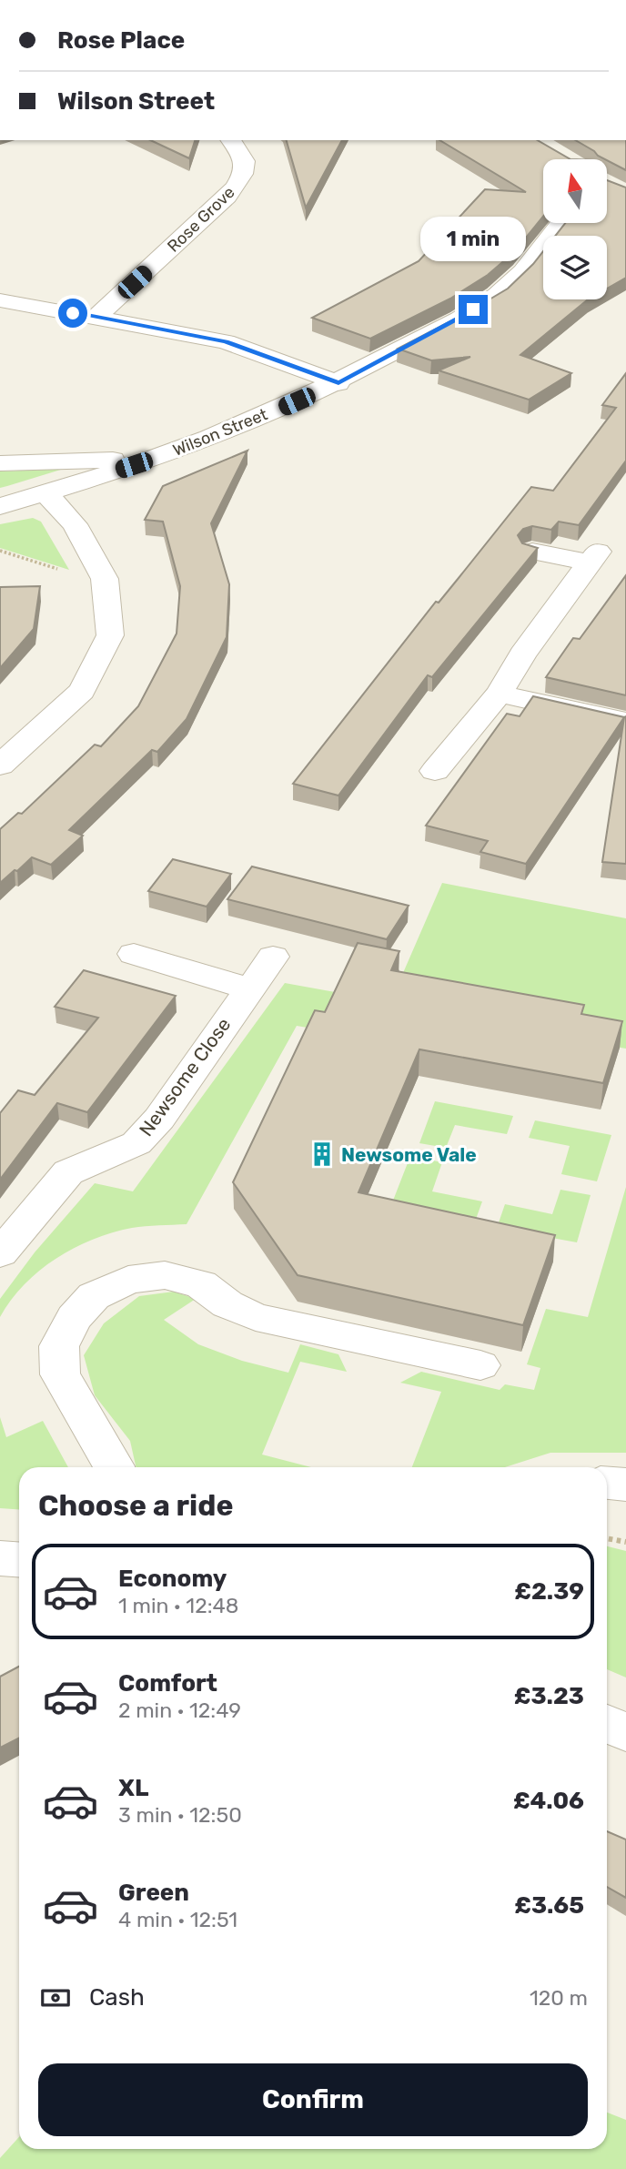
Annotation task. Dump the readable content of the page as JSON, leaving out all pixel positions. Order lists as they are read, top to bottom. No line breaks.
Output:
{"streets":{"street":["Rose Grove","Wilson Street","Newsome Close"]},"places":{"building":["Newsome Vale"]},"north":"top","page":{"banner":["Rose Place","Wilson Street"],"bubble":"1 min","heading":"Choose a ride","list":[{"name":"Economy","note":"1 min · 12:48","value":"£2.39"},{"name":"Comfort","note":"2 min · 12:49","value":"£3.23"},{"name":"XL","note":"3 min · 12:50","value":"£4.06"},{"name":"Green","note":"4 min · 12:51","value":"£3.65"}],"pay":["Cash","120 m"],"buttons":"Confirm"}}
